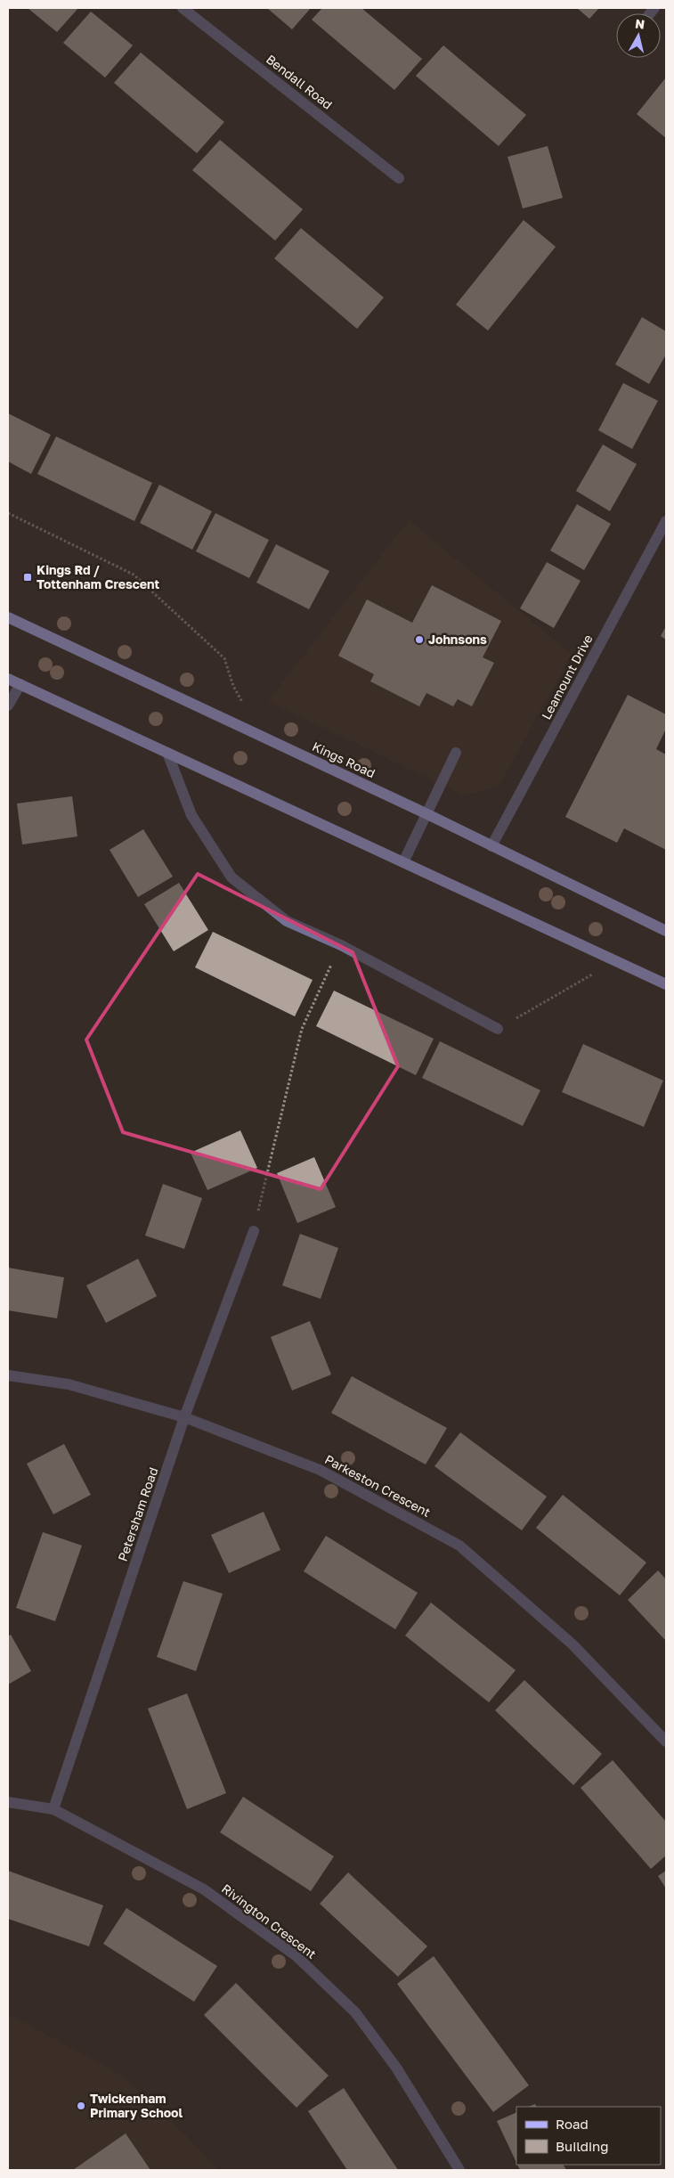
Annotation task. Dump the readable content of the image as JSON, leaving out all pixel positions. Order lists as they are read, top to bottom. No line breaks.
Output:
{"streets":{"main road":["Kings Road"],"street":["Bendall Road","Leamount Drive","Parkeston Crescent","Petersham Road","Rivington Crescent"]},"crossings":[["Leamount Drive","Kings Road"],["Parkeston Crescent","Petersham Road"],["Petersham Road","Rivington Crescent"]],"places":{"transit":["Kings Rd / Tottenham Crescent"],"other":["Johnsons","Twickenham Primary School"]},"legend":["Road","Building"],"north":"top"}
